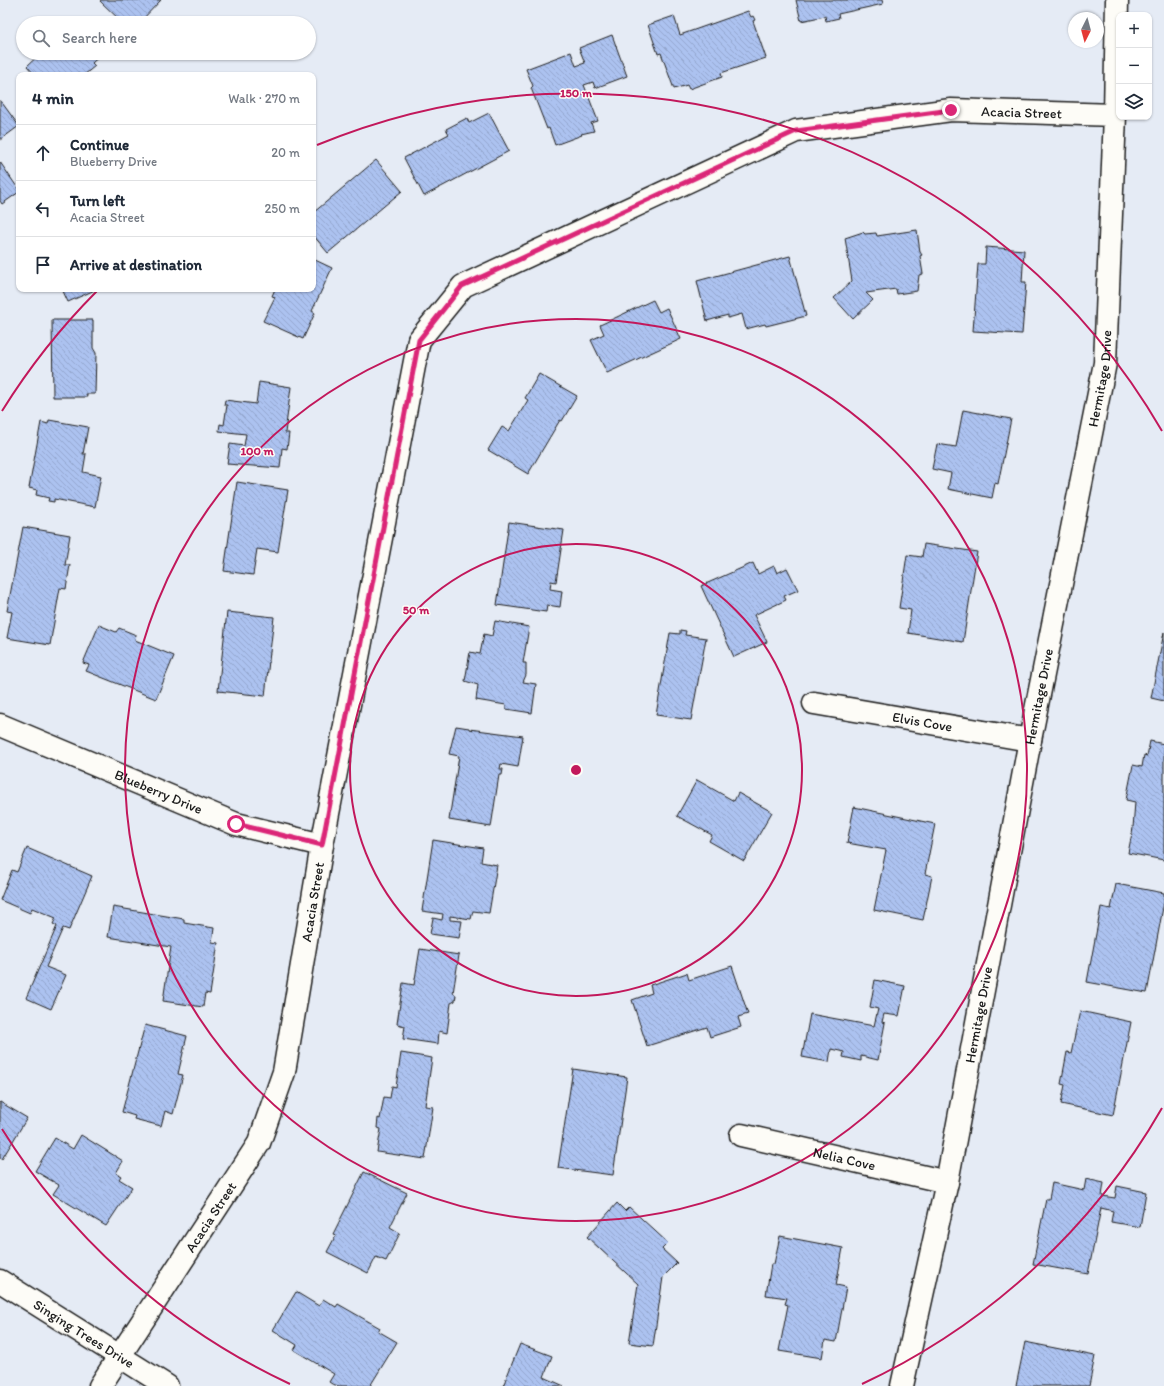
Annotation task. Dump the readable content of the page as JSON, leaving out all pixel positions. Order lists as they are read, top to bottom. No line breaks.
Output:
{"streets":{"street":["Acacia Street","Hermitage Drive","Elvis Cove","Blueberry Drive","Nelia Cove","Singing Trees Drive"]},"crossings":[["Acacia Street","Hermitage Drive"],["Acacia Street","Blueberry Drive"],["Acacia Street","Singing Trees Drive"],["Hermitage Drive","Elvis Cove"],["Hermitage Drive","Nelia Cove"]],"north":"bottom","page":{"map_buttons":["+","−"],"search":"Search here","heading":["4 min","Walk · 270 m"],"list":[["Continue","Blueberry Drive","20 m"],["Turn left","Acacia Street","250 m"],"Arrive at destination"]},"rings":["150 m","100 m","50 m"]}
